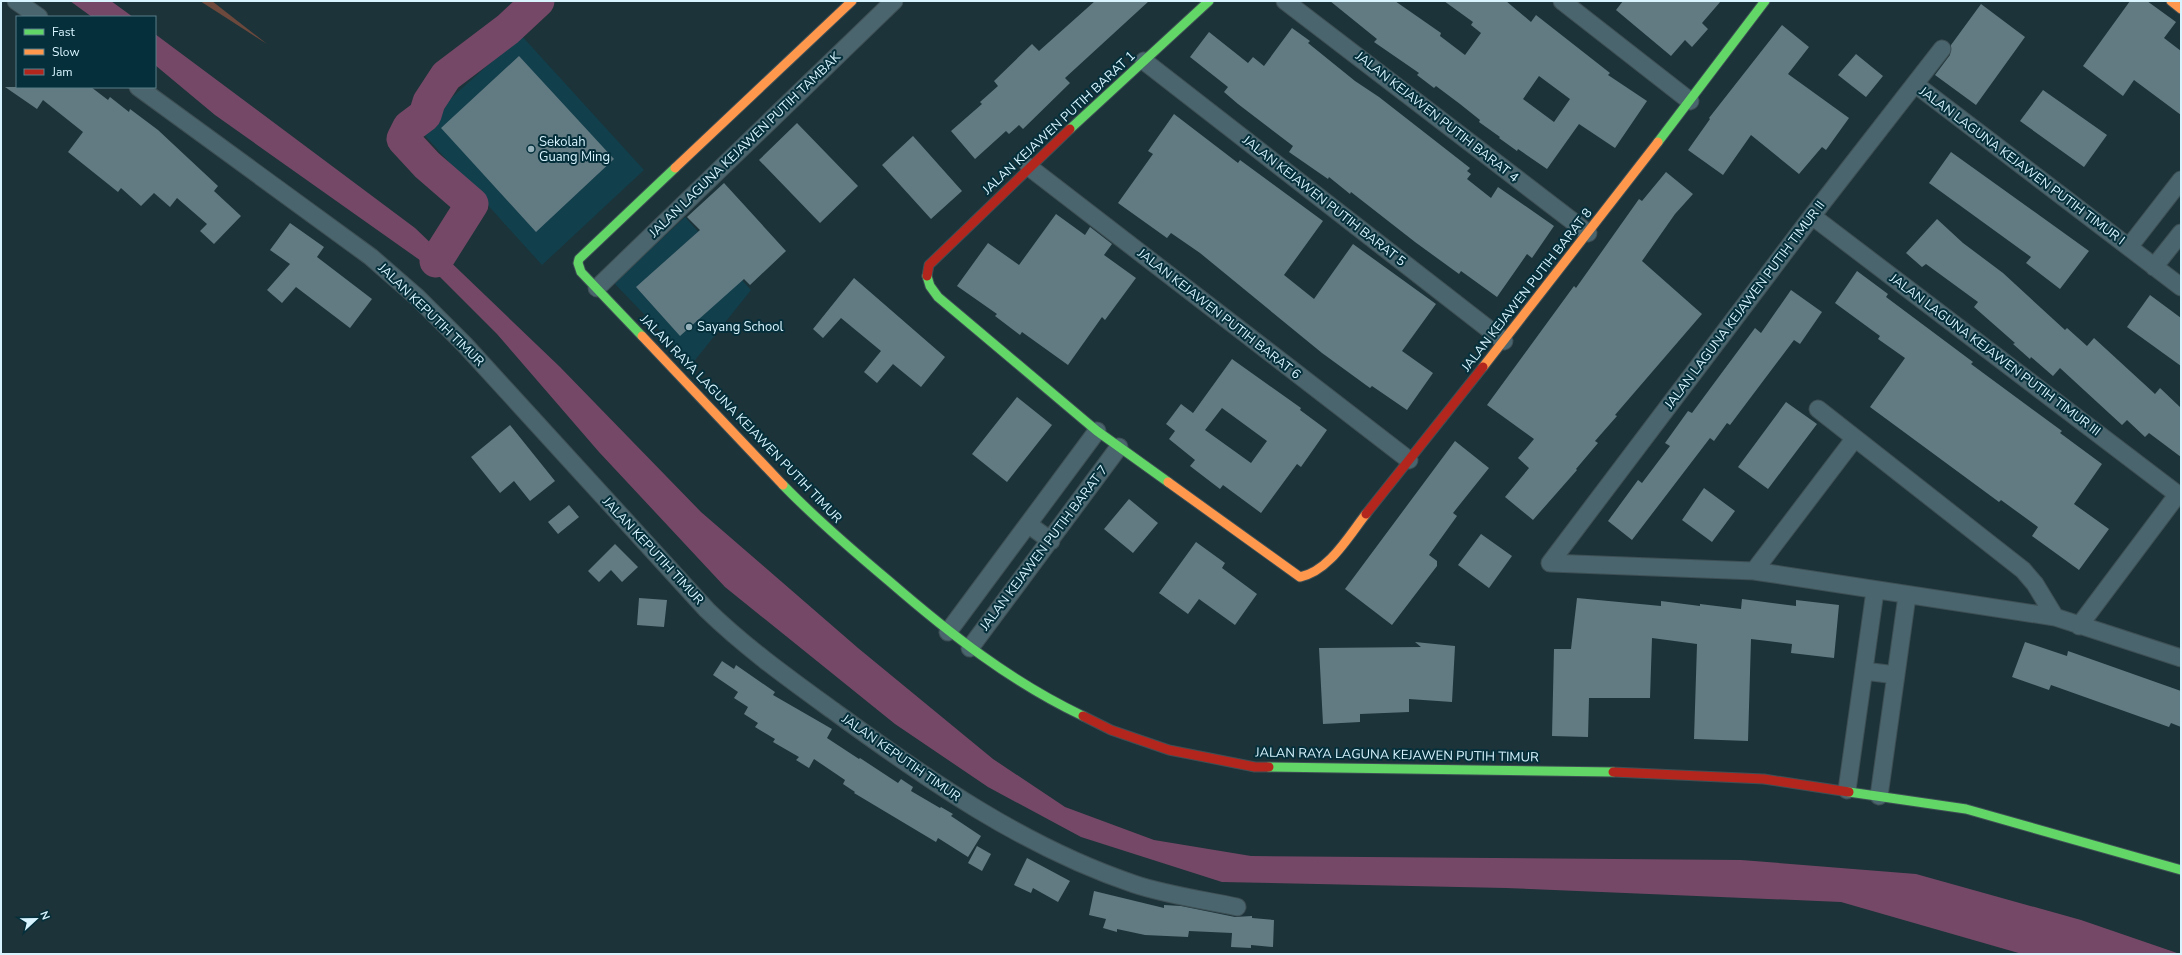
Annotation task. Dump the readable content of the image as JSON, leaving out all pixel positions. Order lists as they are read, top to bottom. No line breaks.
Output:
{"streets":{"street":["JALAN KEJAWEN PUTIH BARAT 4","JALAN KEJAWEN PUTIH BARAT 1","JALAN LAGUNA KEJAWEN PUTIH TAMBAK","JALAN LAGUNA KEJAWEN PUTIH TIMUR I","JALAN KEJAWEN PUTIH BARAT 5","JALAN KEJAWEN PUTIH BARAT 8","JALAN LAGUNA KEJAWEN PUTIH TIMUR II","JALAN KEJAWEN PUTIH BARAT 6","JALAN KEPUTIH TIMUR","JALAN LAGUNA KEJAWEN PUTIH TIMUR III","JALAN RAYA LAGUNA KEJAWEN PUTIH TIMUR","JALAN KEJAWEN PUTIH BARAT 7"]},"crossings":[["JALAN KEJAWEN PUTIH BARAT 4","JALAN KEJAWEN PUTIH BARAT 8"],["JALAN KEJAWEN PUTIH BARAT 1","JALAN KEJAWEN PUTIH BARAT 5"],["JALAN KEJAWEN PUTIH BARAT 1","JALAN KEJAWEN PUTIH BARAT 6"],["JALAN KEJAWEN PUTIH BARAT 1","JALAN KEJAWEN PUTIH BARAT 7"],["JALAN LAGUNA KEJAWEN PUTIH TAMBAK","JALAN RAYA LAGUNA KEJAWEN PUTIH TIMUR"],["JALAN LAGUNA KEJAWEN PUTIH TIMUR I","JALAN LAGUNA KEJAWEN PUTIH TIMUR II"],["JALAN KEJAWEN PUTIH BARAT 5","JALAN KEJAWEN PUTIH BARAT 8"],["JALAN KEJAWEN PUTIH BARAT 8","JALAN KEJAWEN PUTIH BARAT 6"],["JALAN KEJAWEN PUTIH BARAT 8","JALAN KEJAWEN PUTIH BARAT 7"],["JALAN LAGUNA KEJAWEN PUTIH TIMUR II","JALAN LAGUNA KEJAWEN PUTIH TIMUR III"],["JALAN RAYA LAGUNA KEJAWEN PUTIH TIMUR","JALAN KEJAWEN PUTIH BARAT 7"]],"places":["Sekolah Guang Ming","Sayang School"],"legend":["Fast","Slow","Jam"],"north":"right"}
